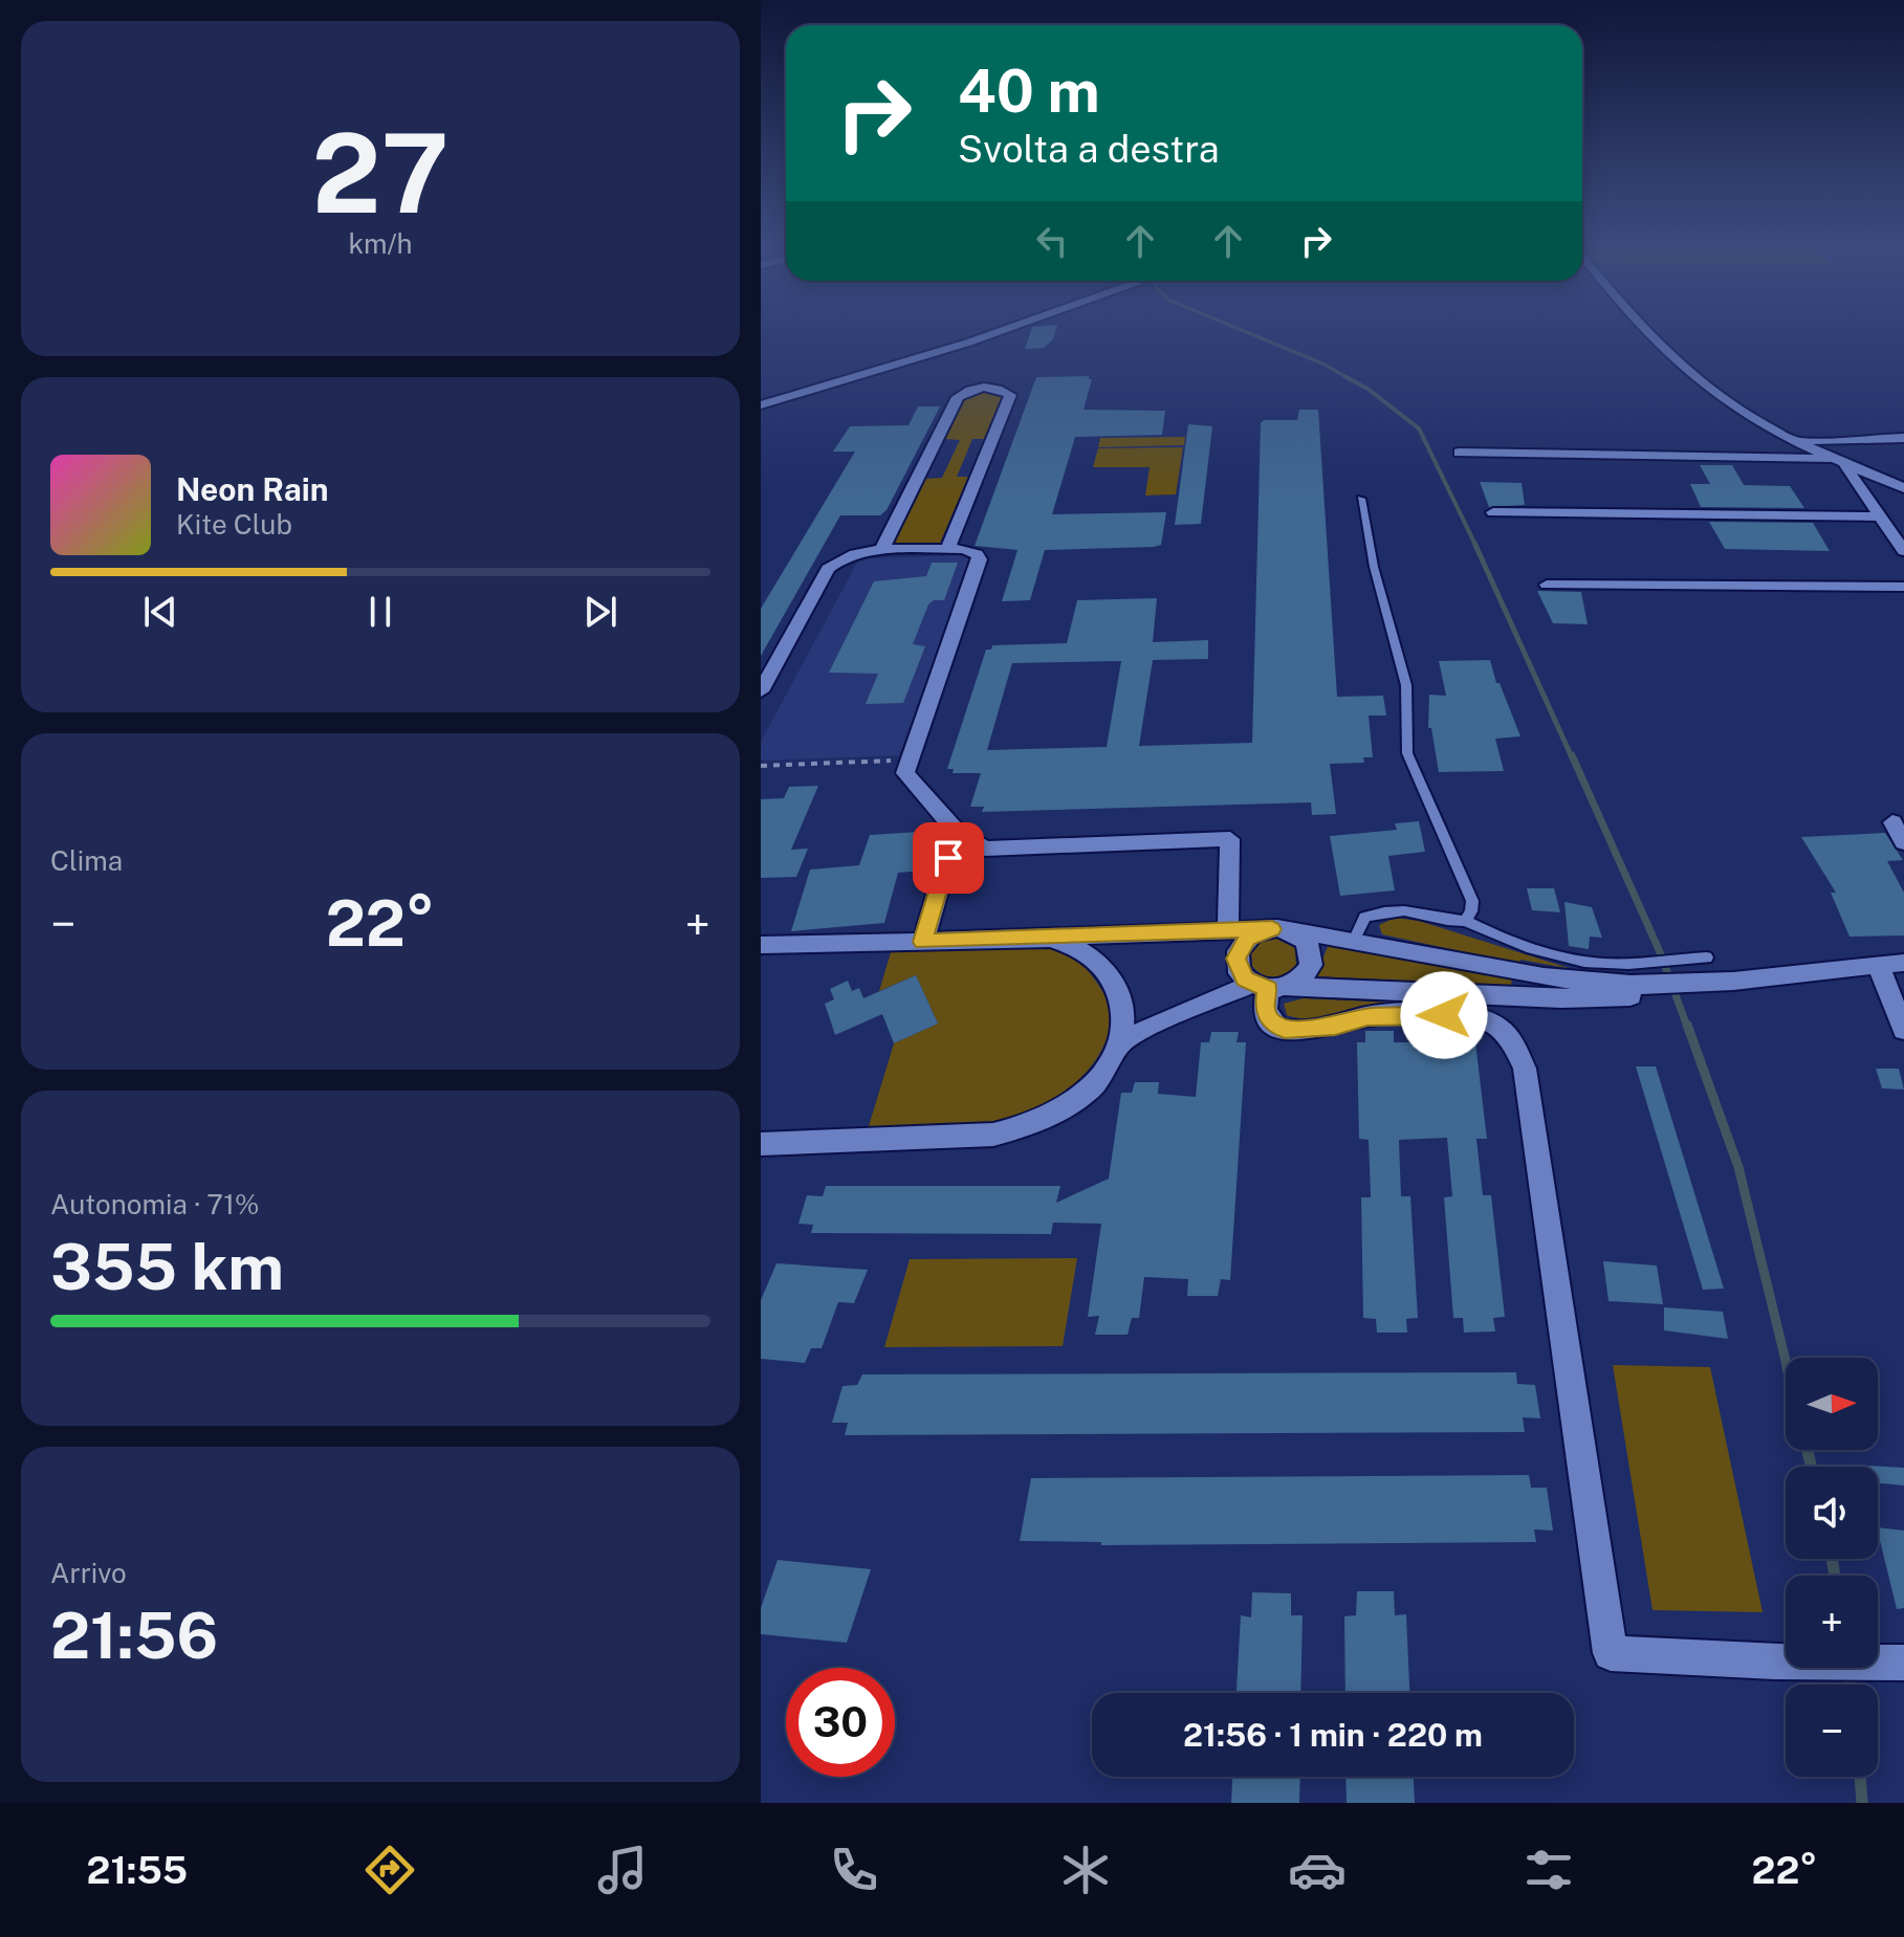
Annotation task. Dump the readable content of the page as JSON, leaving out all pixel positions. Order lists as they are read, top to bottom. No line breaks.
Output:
{"north":"right","page":{"tile":[["27","km/h"],"Clima",["Autonomia · 71%","355 km"],["Arrivo","21:56"]],"turn":["40 m","Svolta a destra"],"song":["Neon Rain","Kite Club"],"heat":["−","22°","+"],"map_buttons":["+","−"],"limit":"30","trip":"21:56 · 1 min · 220 m","tabs":["21:55","22°"]}}
